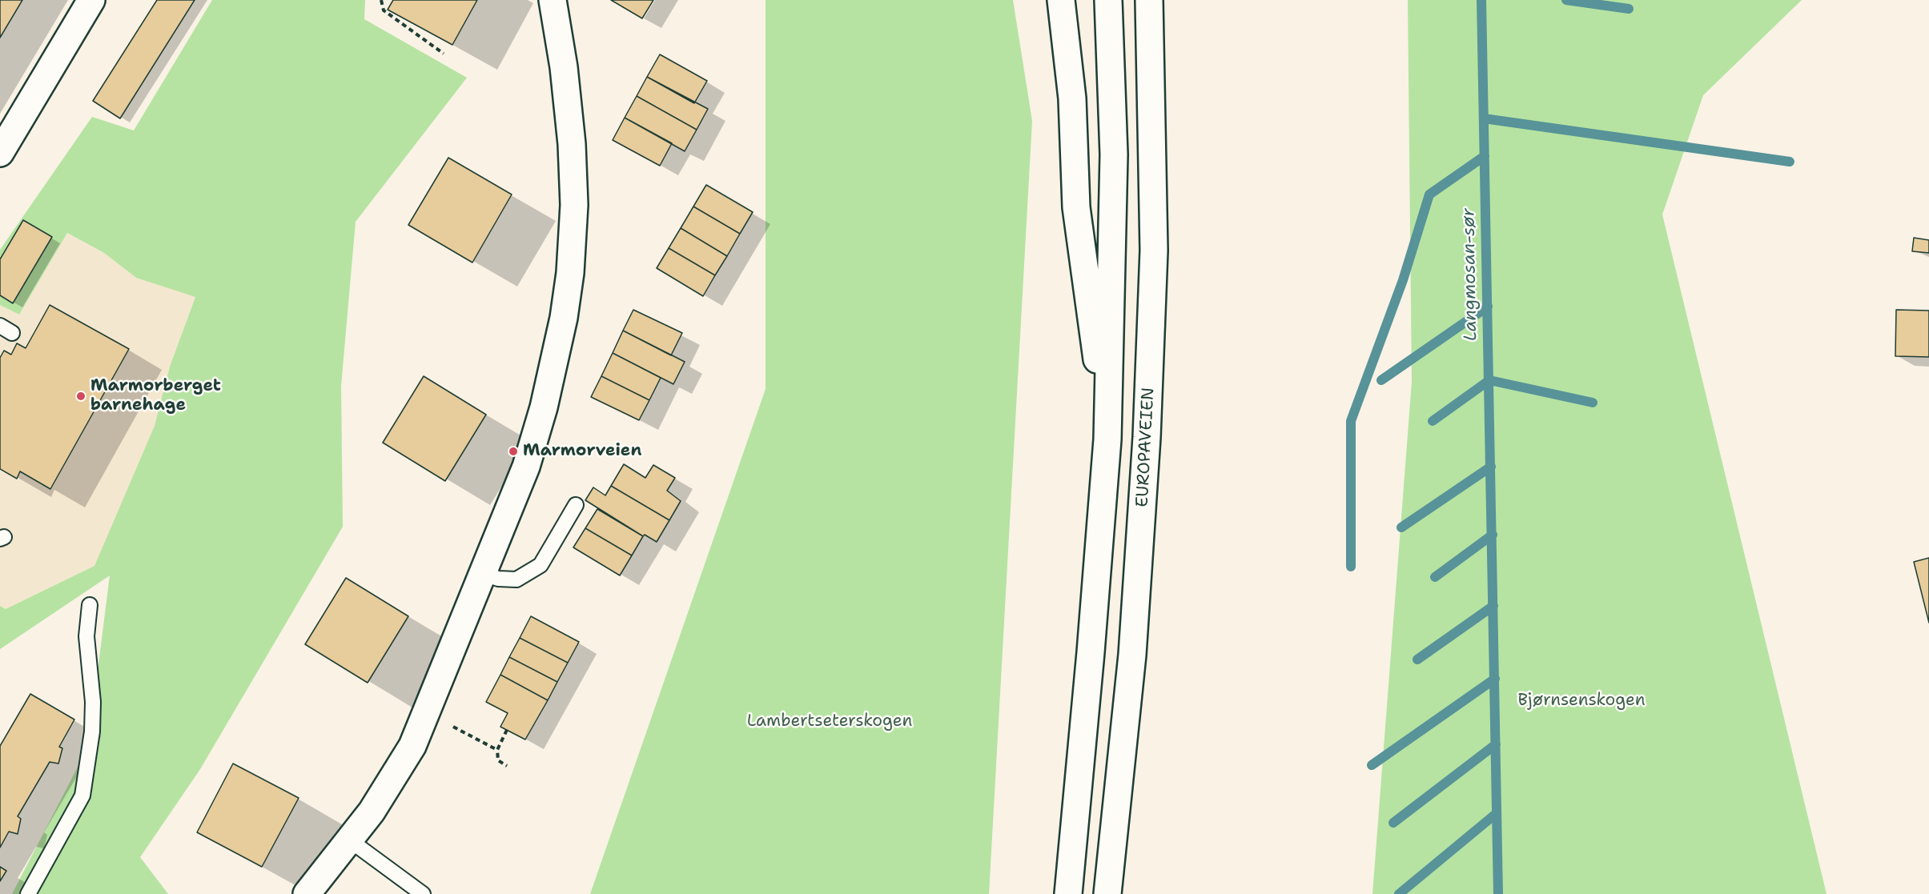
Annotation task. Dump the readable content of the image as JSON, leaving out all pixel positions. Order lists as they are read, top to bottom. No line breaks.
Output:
{"streets":{"main road":["EUROPAVEIEN"]},"water":["Langmosan-sør"],"parks":["Bjørnsenskogen","Lambertseterskogen"],"places":["Marmorberget barnehage","Marmorveien"]}
